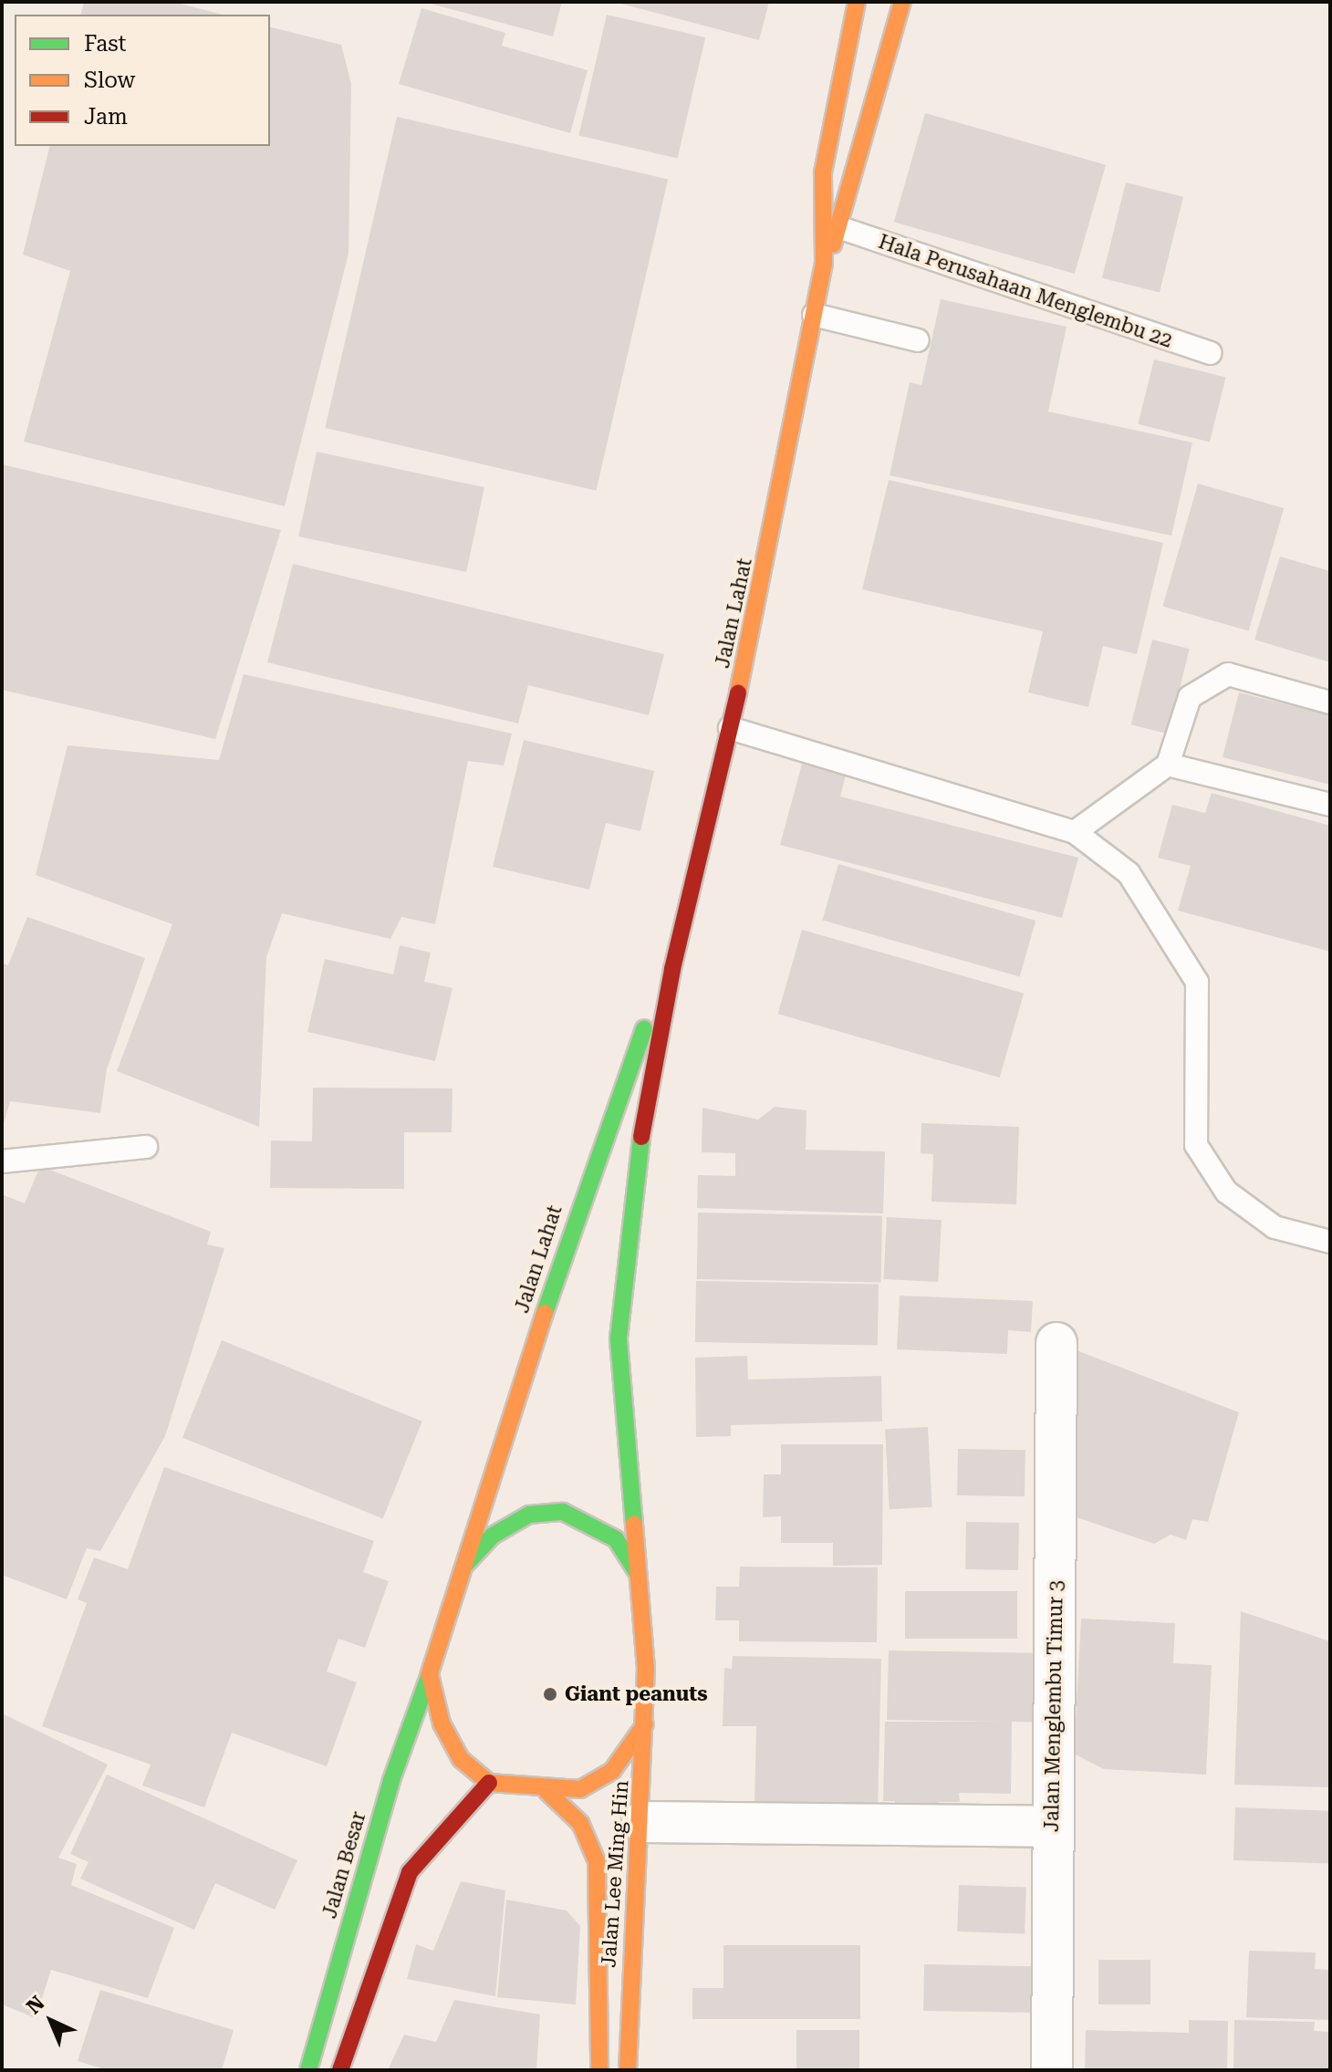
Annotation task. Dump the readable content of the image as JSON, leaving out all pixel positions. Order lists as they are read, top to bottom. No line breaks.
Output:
{"streets":{"main road":["Jalan Lahat","Jalan Besar","Jalan Lee Ming Hin"],"street":["Jalan Menglembu Timur 3"],"lane":["Hala Perusahaan Menglembu 22"]},"crossings":[["Hala Perusahaan Menglembu 22","Jalan Lahat"],["Jalan Lahat","Jalan Besar"],["Jalan Lahat","Jalan Lee Ming Hin"],["Jalan Besar","Jalan Lee Ming Hin"]],"places":["Giant peanuts"],"legend":["Fast","Slow","Jam"],"north":"top left"}
